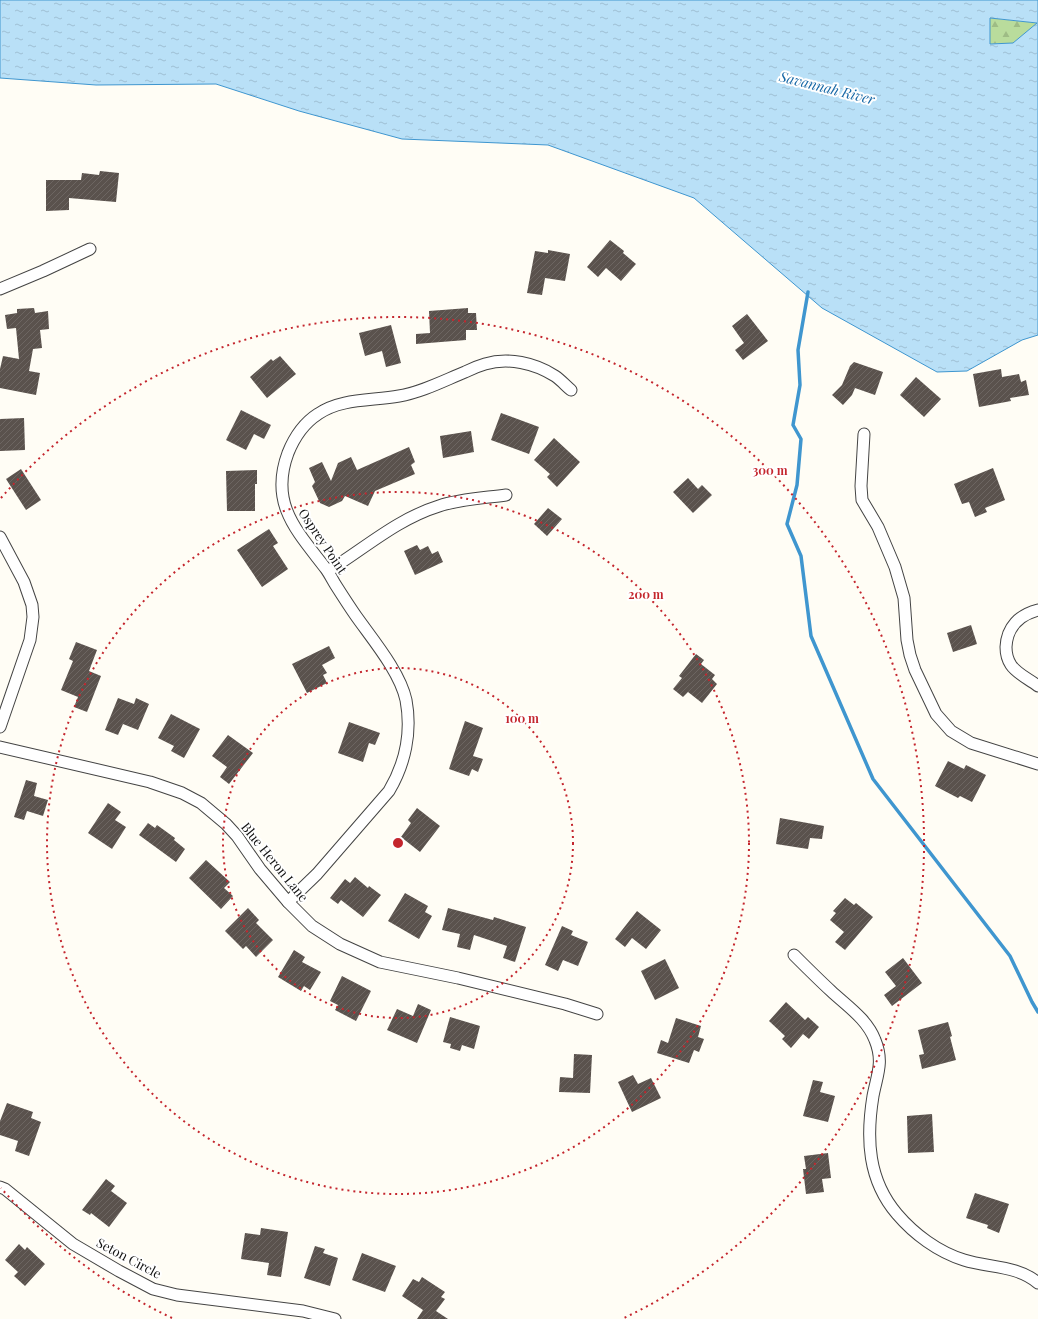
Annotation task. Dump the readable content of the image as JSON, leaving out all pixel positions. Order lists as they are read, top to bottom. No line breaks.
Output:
{"streets":{"street":["Osprey Point","Blue Heron Lane","Seton Circle"]},"crossings":[["Osprey Point","Blue Heron Lane"]],"water":["Savannah River"],"rings":["300 m","200 m","100 m"]}
